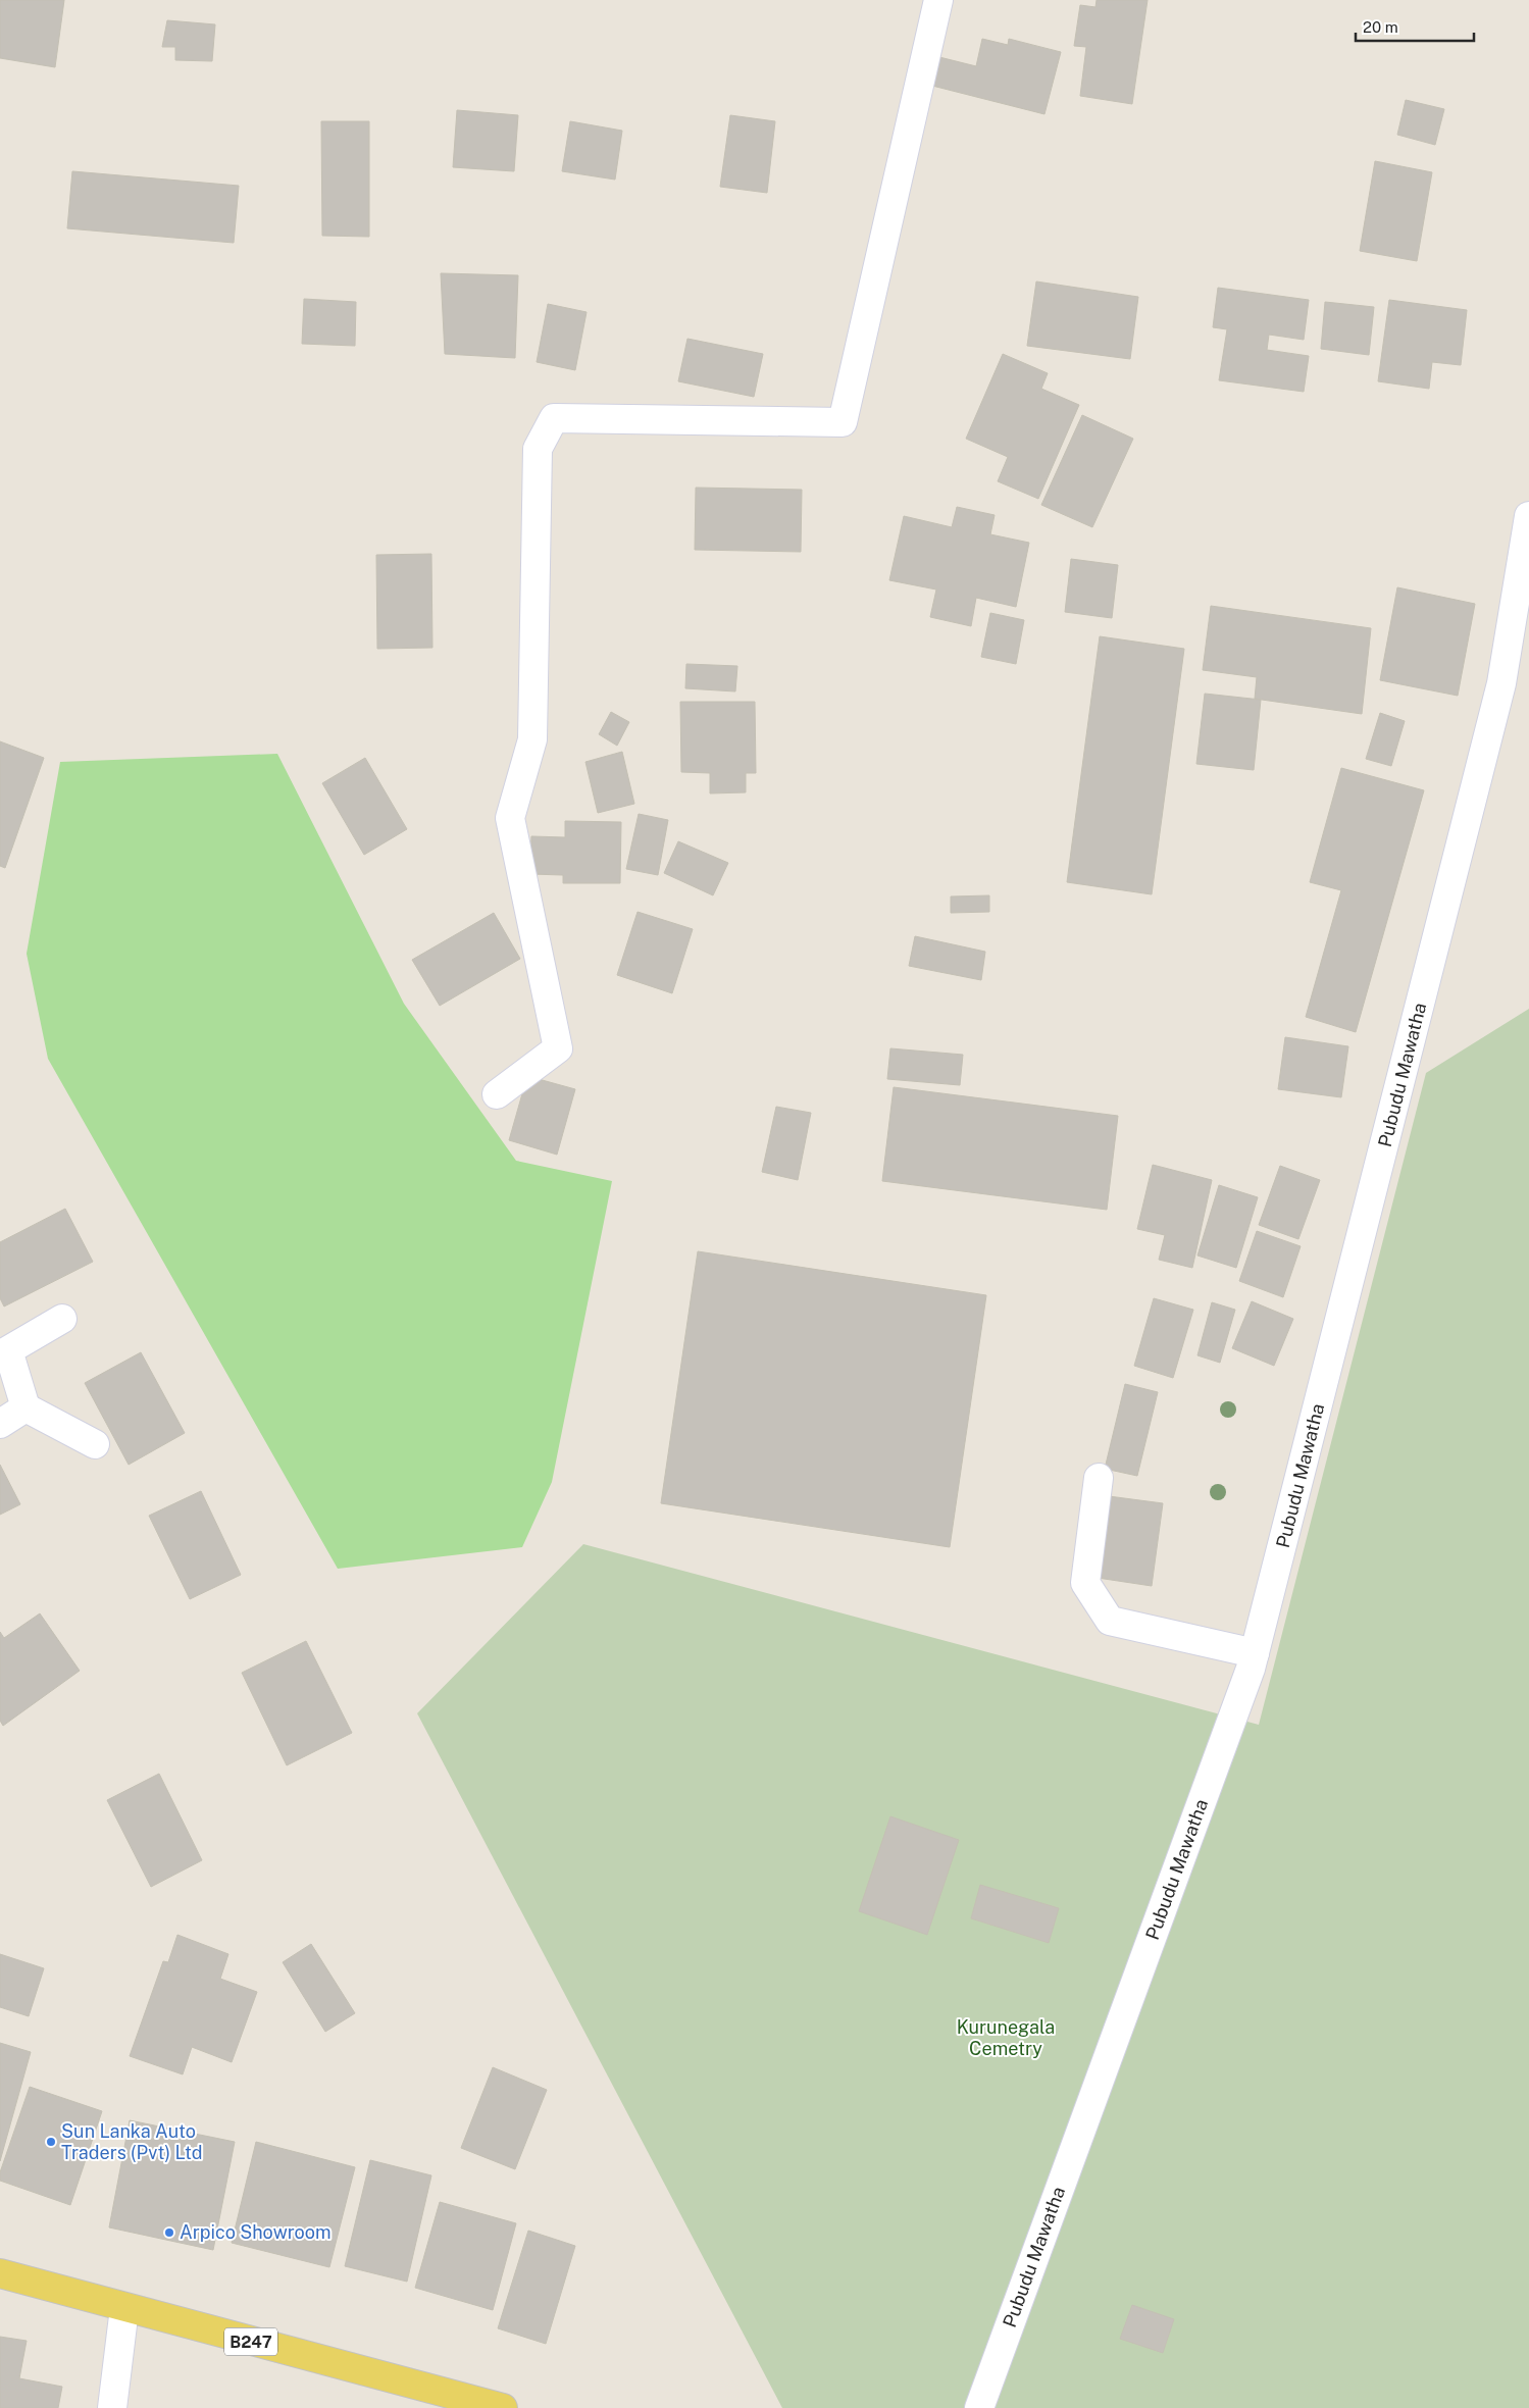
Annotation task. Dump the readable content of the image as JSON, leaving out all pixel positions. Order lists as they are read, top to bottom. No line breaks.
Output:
{"streets":{"main road":["B247"],"street":["Pubudu Mawatha"]},"parks":["Kurunegala Cemetry"],"places":["Sun Lanka Auto Traders (Pvt) Ltd","Arpico Showroom"],"scale_bar":"20 m"}
